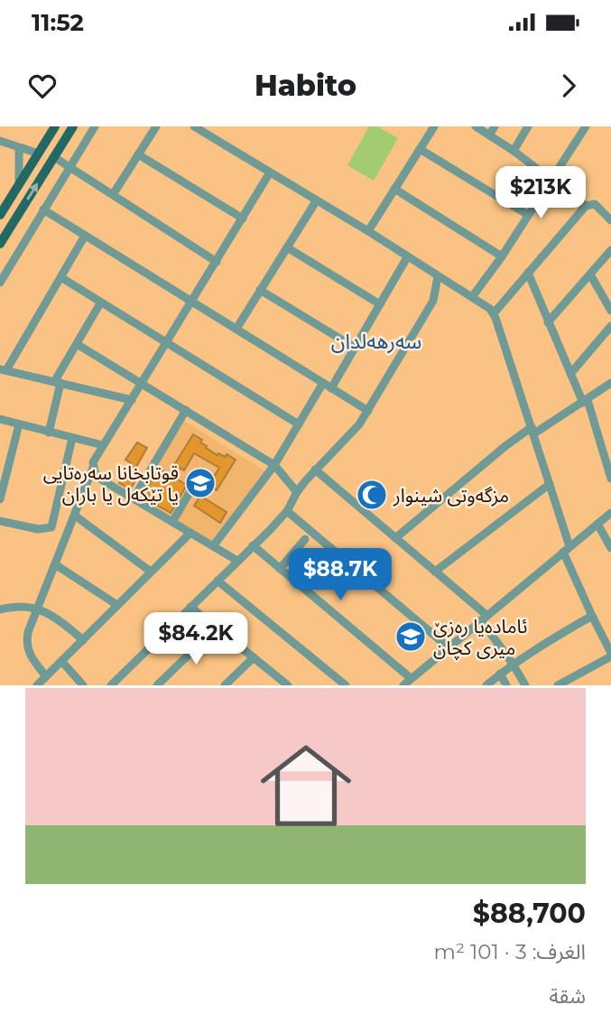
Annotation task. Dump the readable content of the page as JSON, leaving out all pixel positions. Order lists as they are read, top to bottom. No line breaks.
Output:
{"districts":["سەرهەلدان"],"places":{"school or university":["قوتابخانا سەرەتایی یا تێکەل یا باران","ئامادەيا رەزێ ميرى كچان"],"mosque":["مزگەوتی شينوار"]},"page":{"status":"11:52","header":"Habito","price":["$213K","$88.7K","$84.2K"],"list":[{"name":"$88,700","note":"الغرف: 3 · 101 m² · شقة"}]}}
